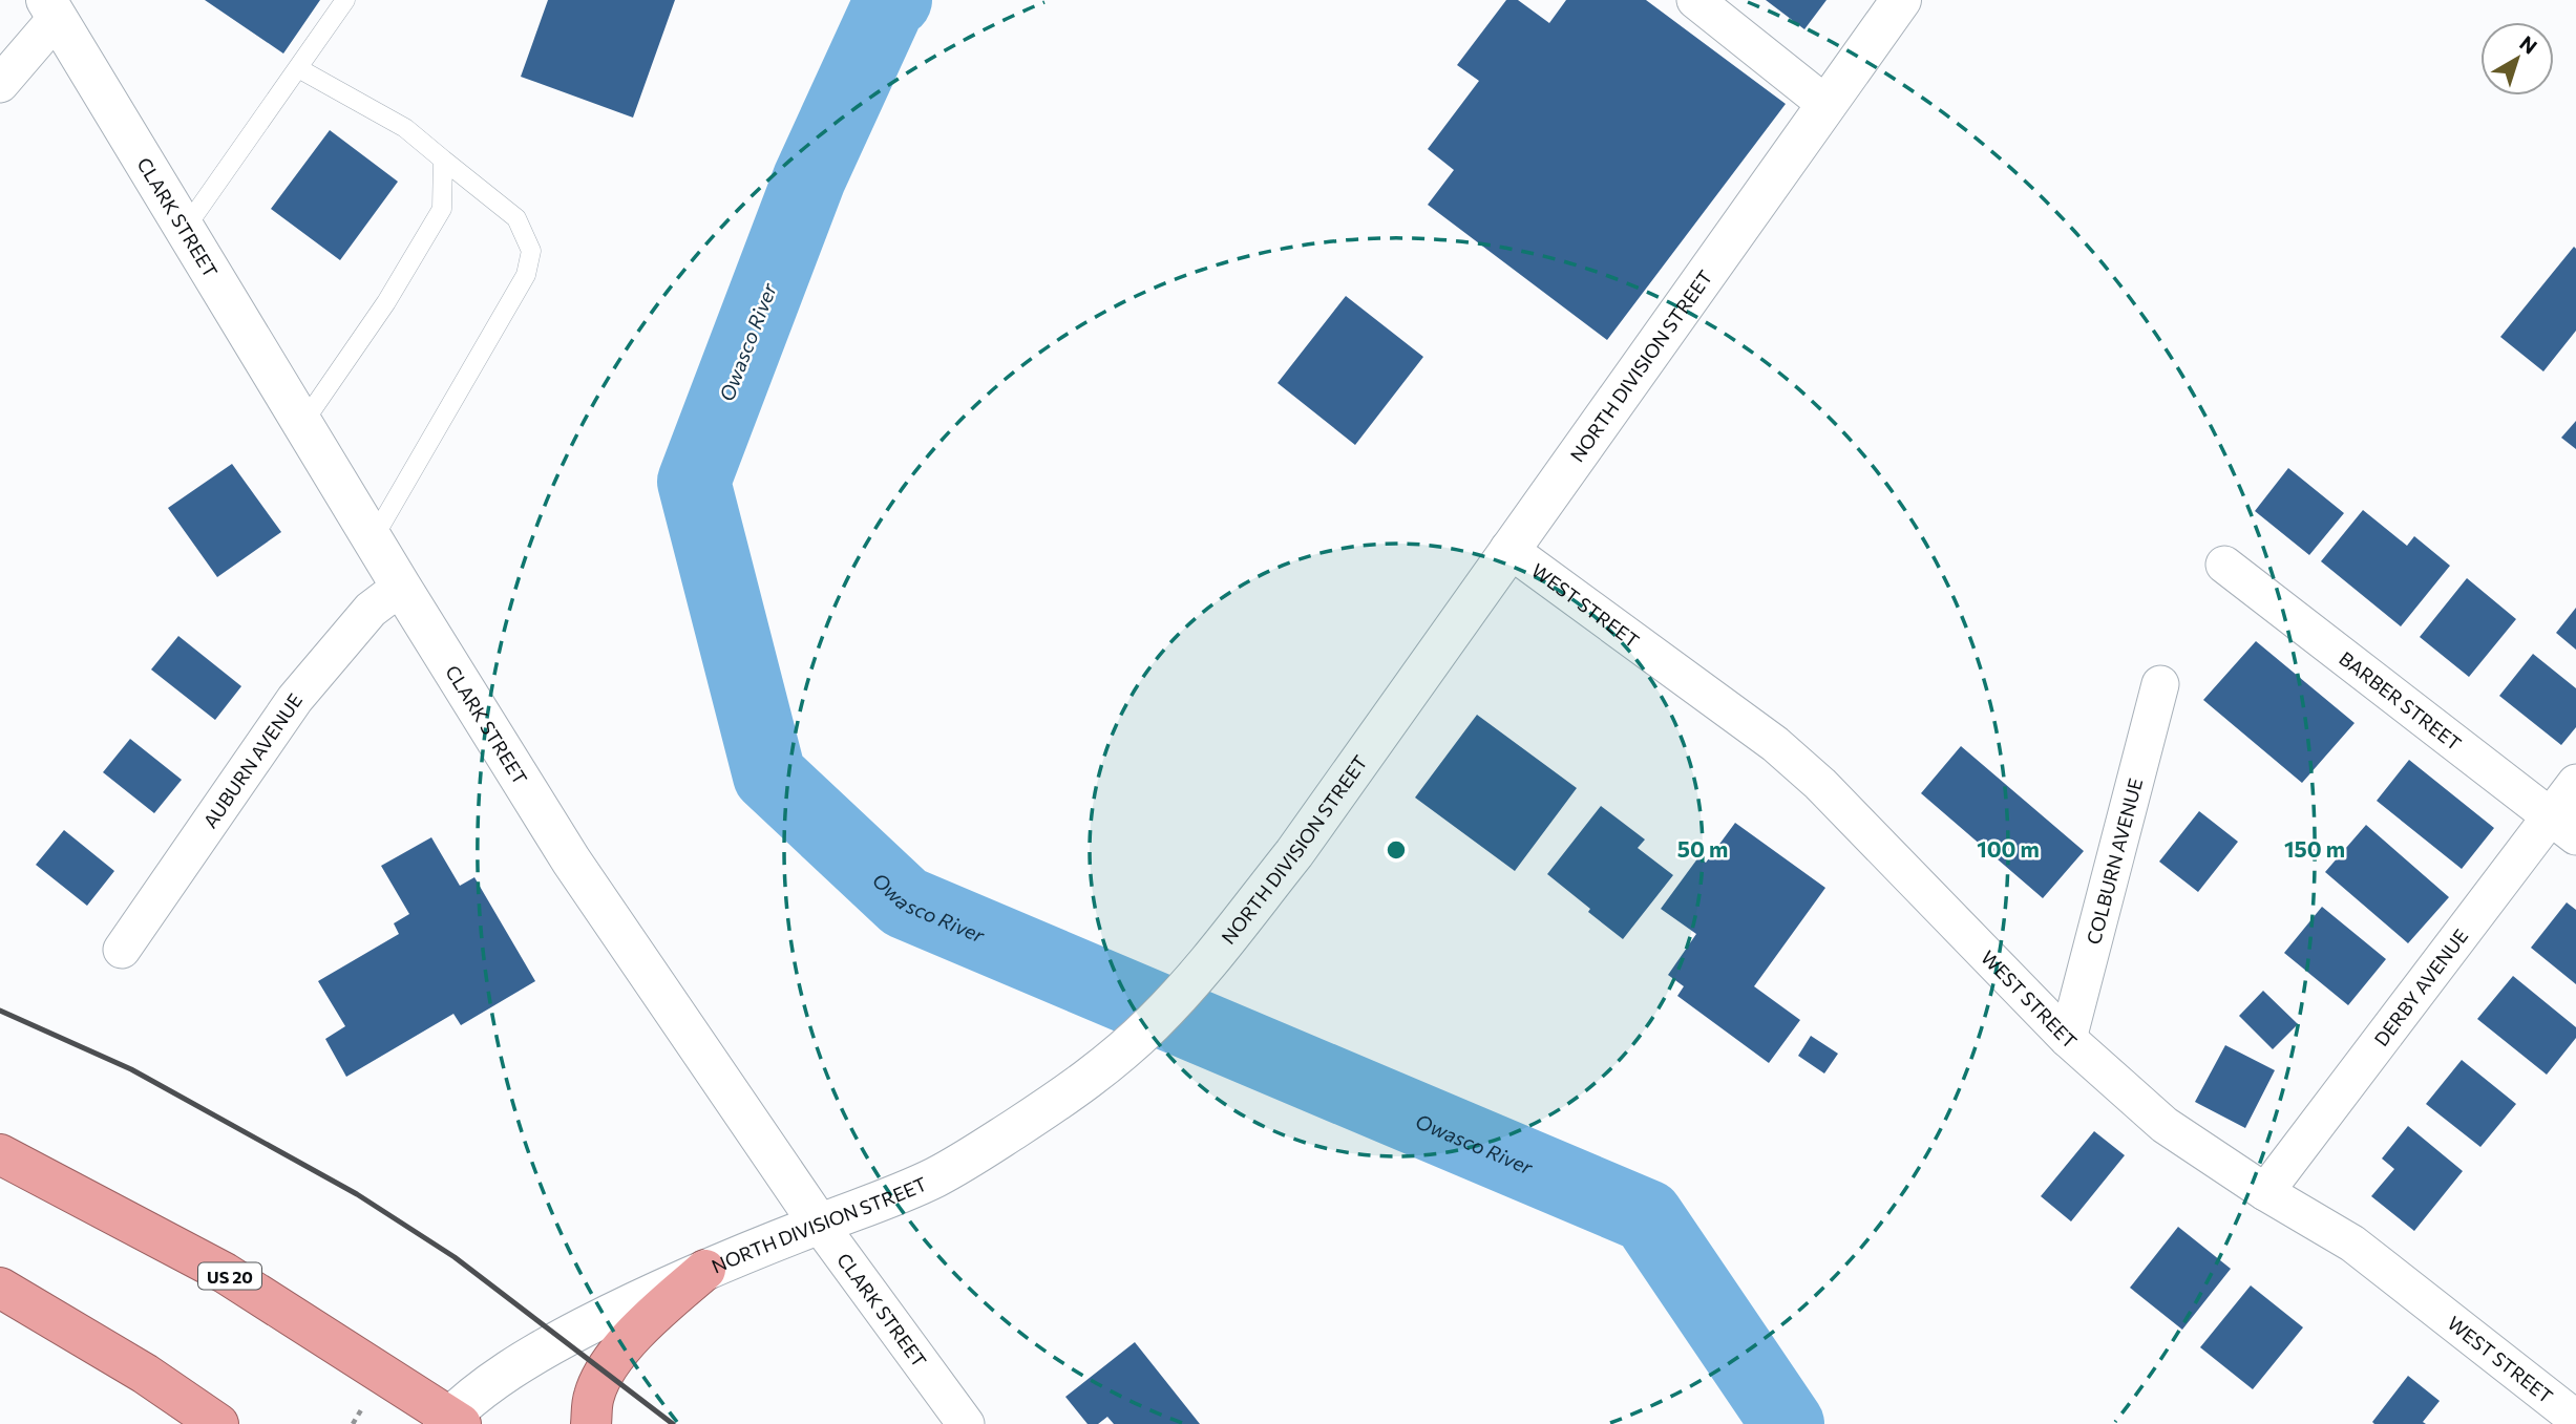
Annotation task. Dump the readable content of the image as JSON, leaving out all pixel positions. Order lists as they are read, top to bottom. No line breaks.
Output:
{"streets":{"highway":["US 20"],"street":["CLARK STREET","NORTH DIVISION STREET","WEST STREET","BARBER STREET","AUBURN AVENUE","COLBURN AVENUE","DERBY AVENUE"]},"crossings":[["CLARK STREET","NORTH DIVISION STREET"],["CLARK STREET","AUBURN AVENUE"],["NORTH DIVISION STREET","WEST STREET"],["NORTH DIVISION STREET","US 20"],["WEST STREET","COLBURN AVENUE"],["WEST STREET","DERBY AVENUE"],["BARBER STREET","DERBY AVENUE"]],"water":["Owasco River"],"north":"top right","rings":["50 m","100 m","150 m"]}
